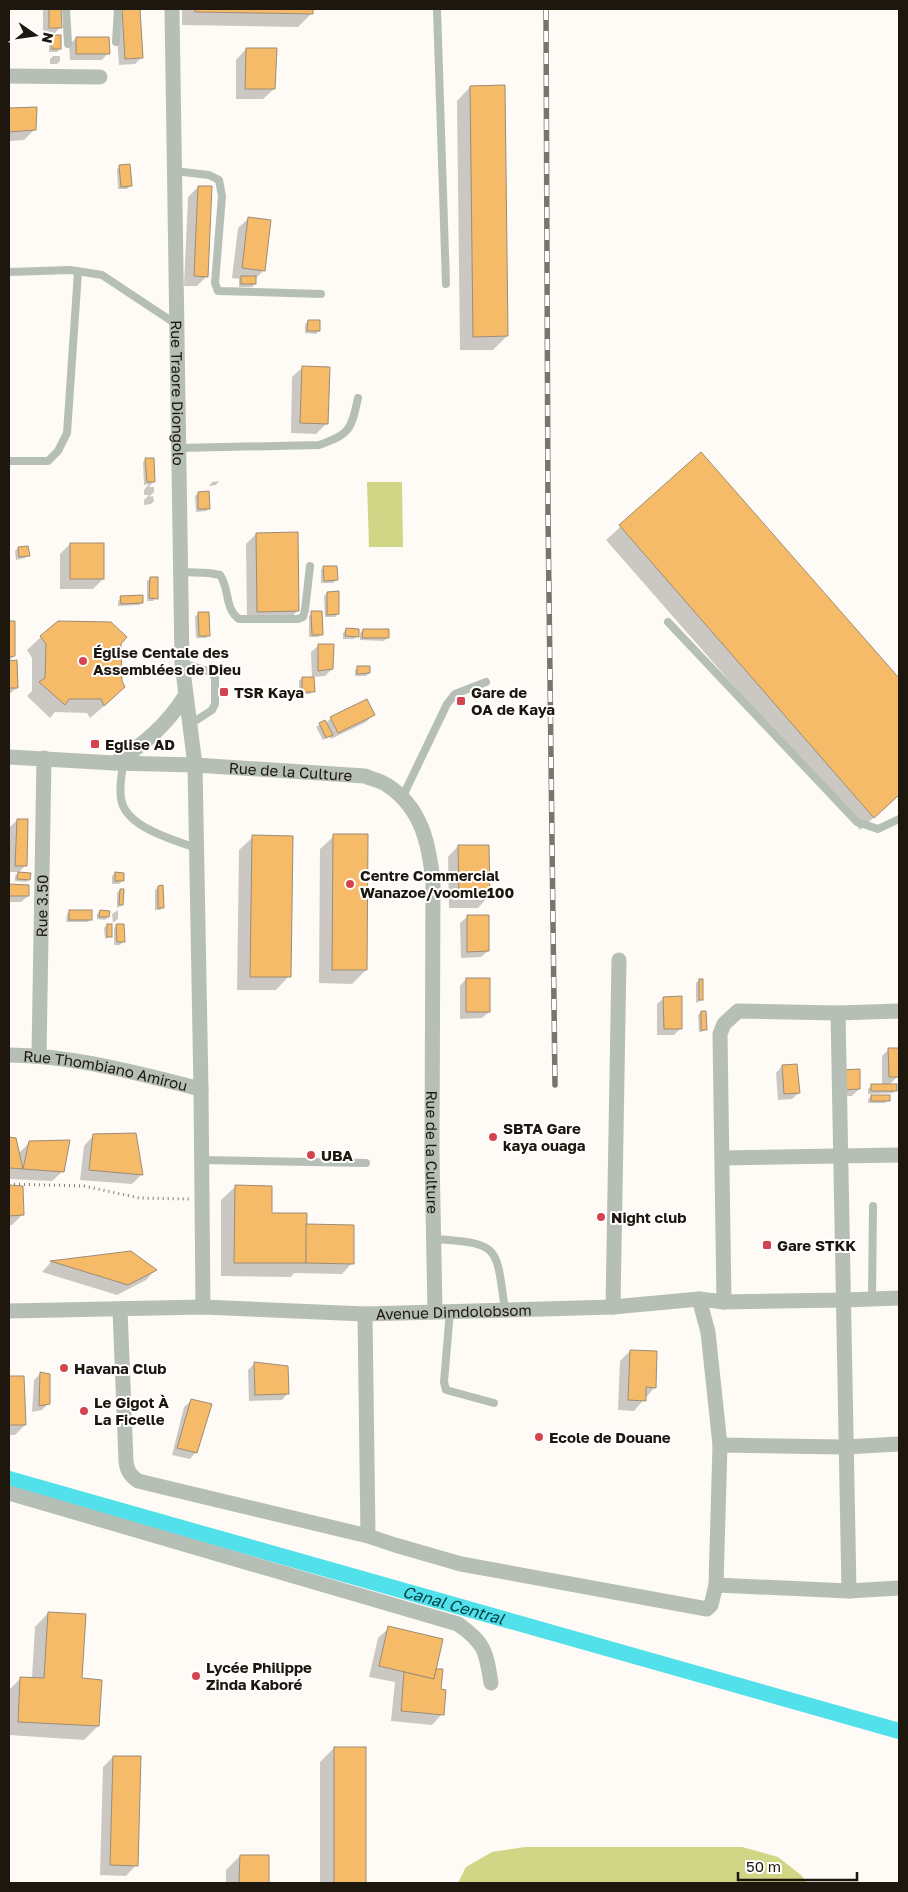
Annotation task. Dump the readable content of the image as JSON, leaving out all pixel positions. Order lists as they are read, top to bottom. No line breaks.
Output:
{"streets":{"street":["Rue Traore Diongolo","Rue de la Culture","Rue 3.50","Rue Thombiano Amirou","Avenue Dimdolobsom"]},"crossings":[["Rue Traore Diongolo","Rue de la Culture"],["Rue de la Culture","Rue 3.50"],["Rue de la Culture","Avenue Dimdolobsom"],["Rue 3.50","Rue Thombiano Amirou"]],"water":["Canal Central"],"places":{"other":["Église Centale des Assemblées de Dieu","Centre Commercial Wanazoe/voomle100","SBTA Gare kaya ouaga","UBA","Night club","Havana Club","Le Gigot À La Ficelle","Ecole de Douane","Lycée Philippe Zinda Kaboré"],"transit":["TSR Kaya","Gare de OA de Kaya","Eglise AD","Gare STKK"]},"scale_bar":"50 m","north":"right"}
